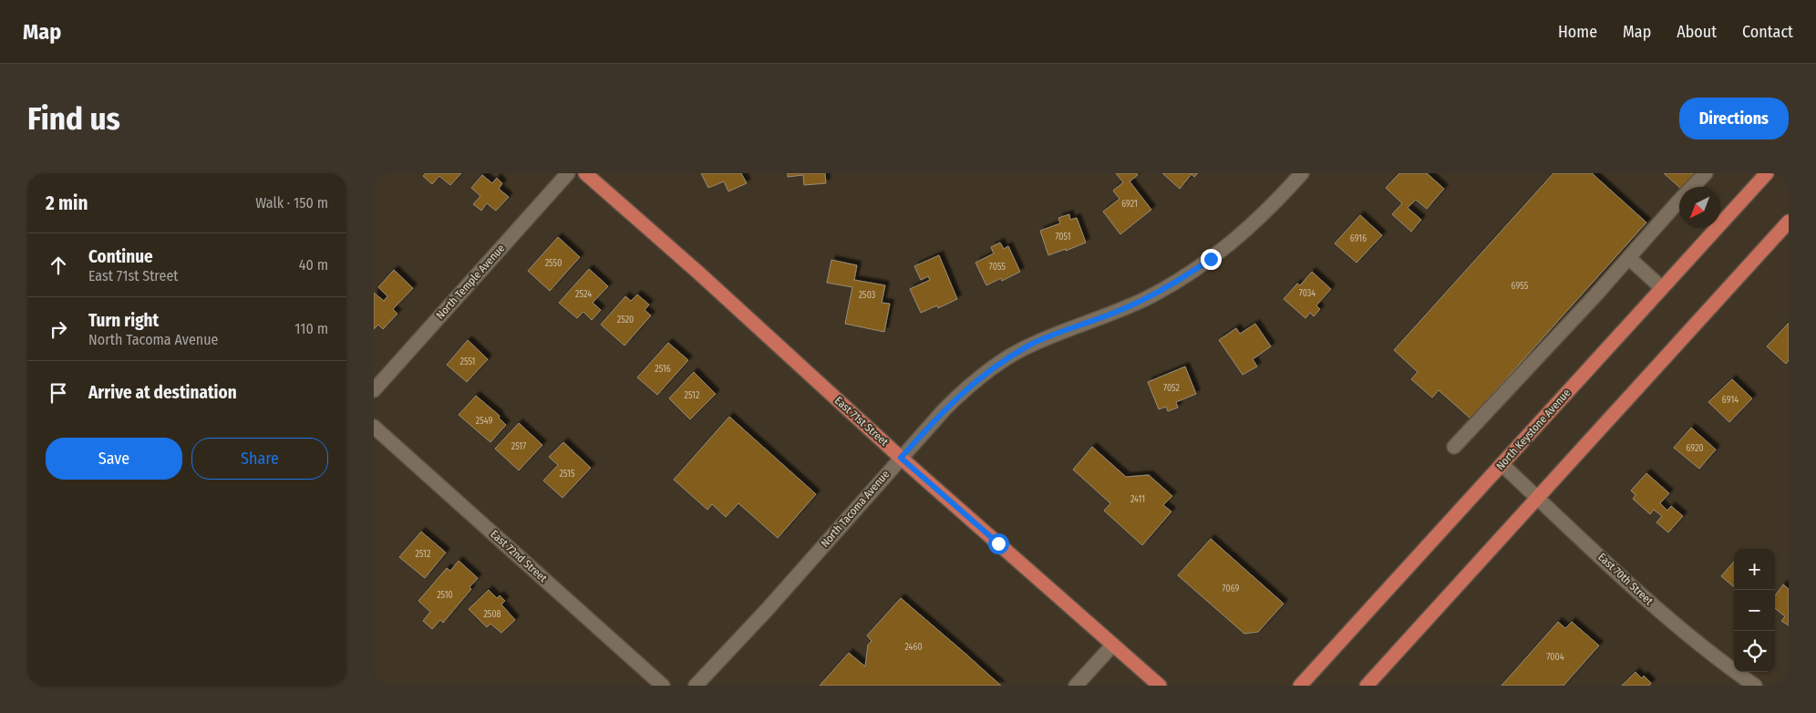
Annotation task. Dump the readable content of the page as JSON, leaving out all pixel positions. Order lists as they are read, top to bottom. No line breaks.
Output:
{"streets":{"main road":["East 71st Street","North Keystone Avenue"],"street":["North Temple Avenue","North Tacoma Avenue","East 72nd Street","East 70th Street"]},"crossings":[["East 71st Street","North Tacoma Avenue"],["North Keystone Avenue","East 70th Street"]],"house_numbers":["6921","7051","6916","2550","7055","6955","7034","2524","2503","2520","2551","2516","7052","2512","6914","2549","2517","6920","2515","2411","2512","7069","2510","2508","2460","7004"],"north":"bottom left","page":{"header":"Map","nav":["Home","Map","About","Contact"],"buttons":["Directions",["Save","Share"]],"title":"Find us","heading":["2 min","Walk · 150 m"],"list":[["Continue","East 71st Street","40 m"],["Turn right","North Tacoma Avenue","110 m"],"Arrive at destination"],"map_buttons":["+","−"]}}
